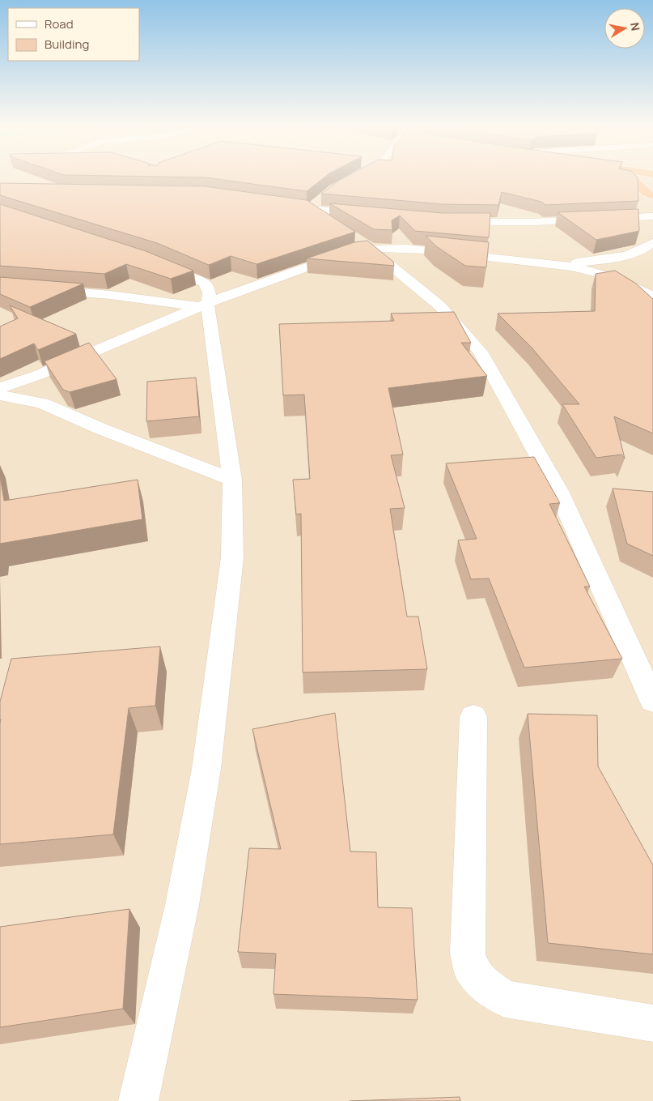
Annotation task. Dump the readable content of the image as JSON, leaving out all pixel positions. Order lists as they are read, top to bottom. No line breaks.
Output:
{"legend":["Road","Building"],"north":"right"}
